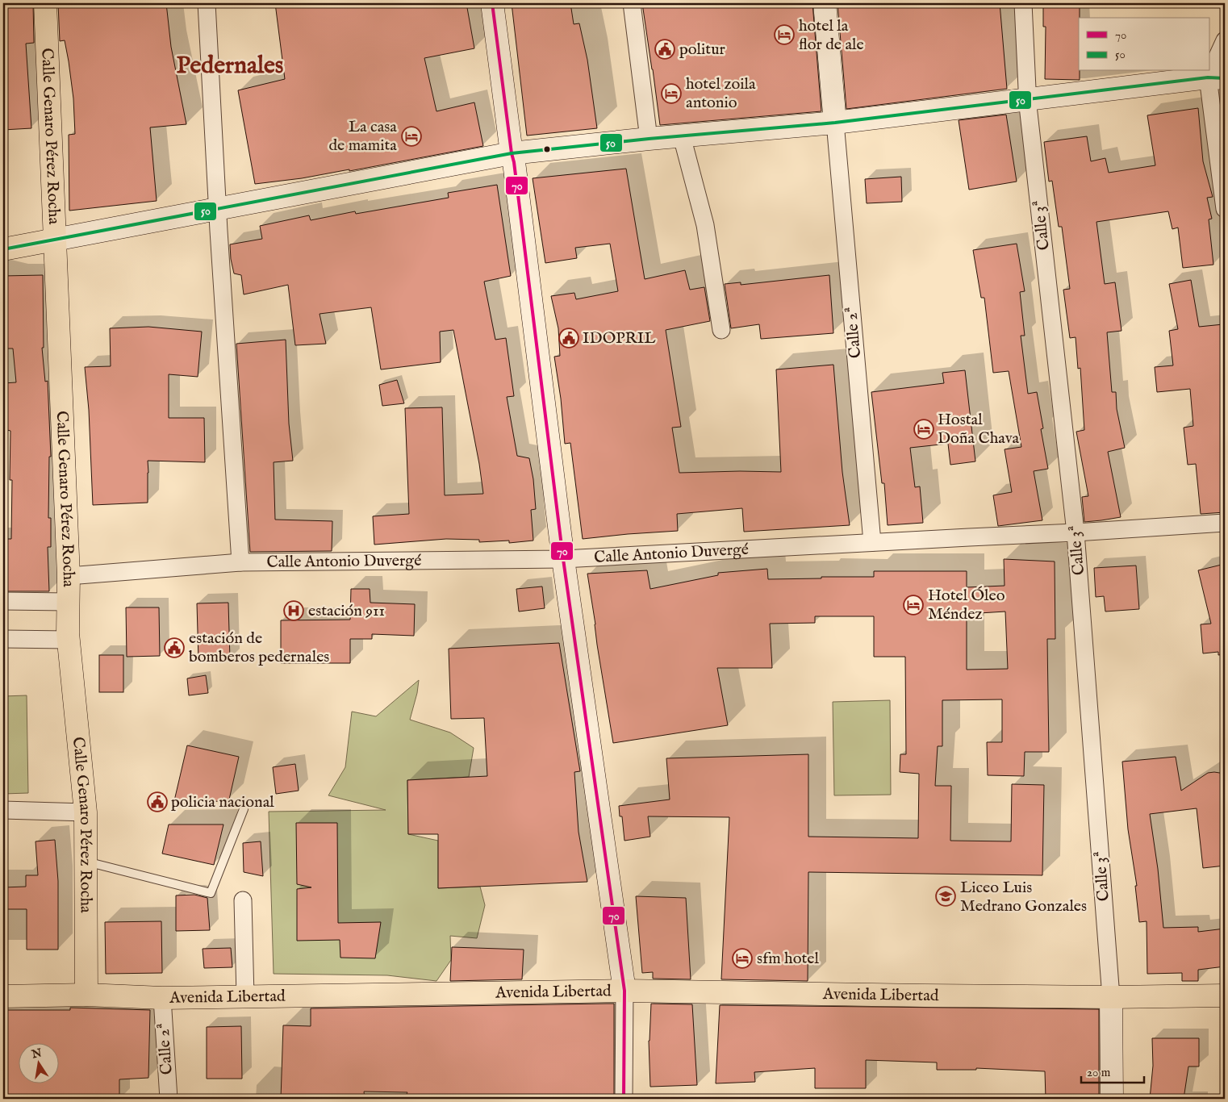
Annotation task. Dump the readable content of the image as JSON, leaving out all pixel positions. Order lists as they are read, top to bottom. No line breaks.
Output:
{"streets":{"main road":["Calle Genaro Pérez Rocha","Calle 3ª","Avenida Libertad"],"street":["Calle 2ª","Calle Antonio Duvergé"]},"crossings":[["Calle Genaro Pérez Rocha","Calle Antonio Duvergé"],["Calle Genaro Pérez Rocha","Avenida Libertad"],["Calle 3ª","Calle Antonio Duvergé"],["Calle 3ª","Avenida Libertad"],["Calle 2ª","Calle Antonio Duvergé"],["Calle 2ª","Avenida Libertad"]],"districts":["Pedernales"],"places":{"hotel":["hotel la flor de ale","hotel zoila antonio","La casa de mamita","Hostal Doña Chava","Hotel Óleo Méndez","sfm hotel"],"public building":["politur","IDOPRIL","estación de bomberos pedernales","policia nacional"],"hospital":["estación 911"],"school or university":["Liceo Luis Medrano Gonzales"]},"lines":["transit line 70","transit line 50"],"legend":["70","50"],"scale_bar":"20 m","north":"top"}
